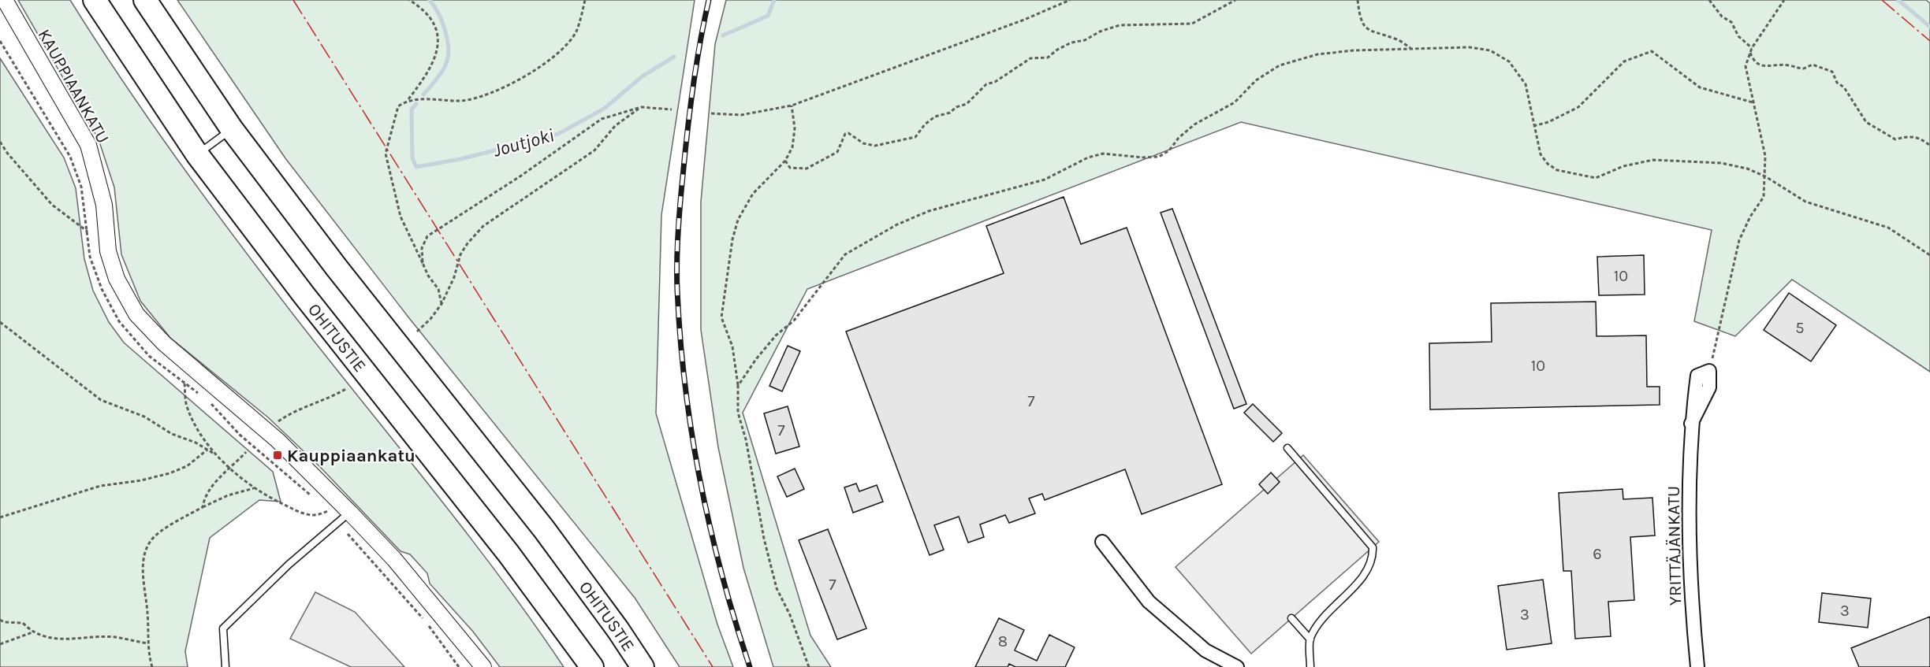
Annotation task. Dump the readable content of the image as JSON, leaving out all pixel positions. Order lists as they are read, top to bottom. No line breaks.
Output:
{"streets":{"highway":["OHITUSTIE"],"street":["KAUPPIAANKATU","YRITTÄJÄNKATU"]},"water":["Joutjoki"],"places":{"transit":["Kauppiaankatu"]},"house_numbers":["10","5","10","7","7","6","7","3","3","8"]}
